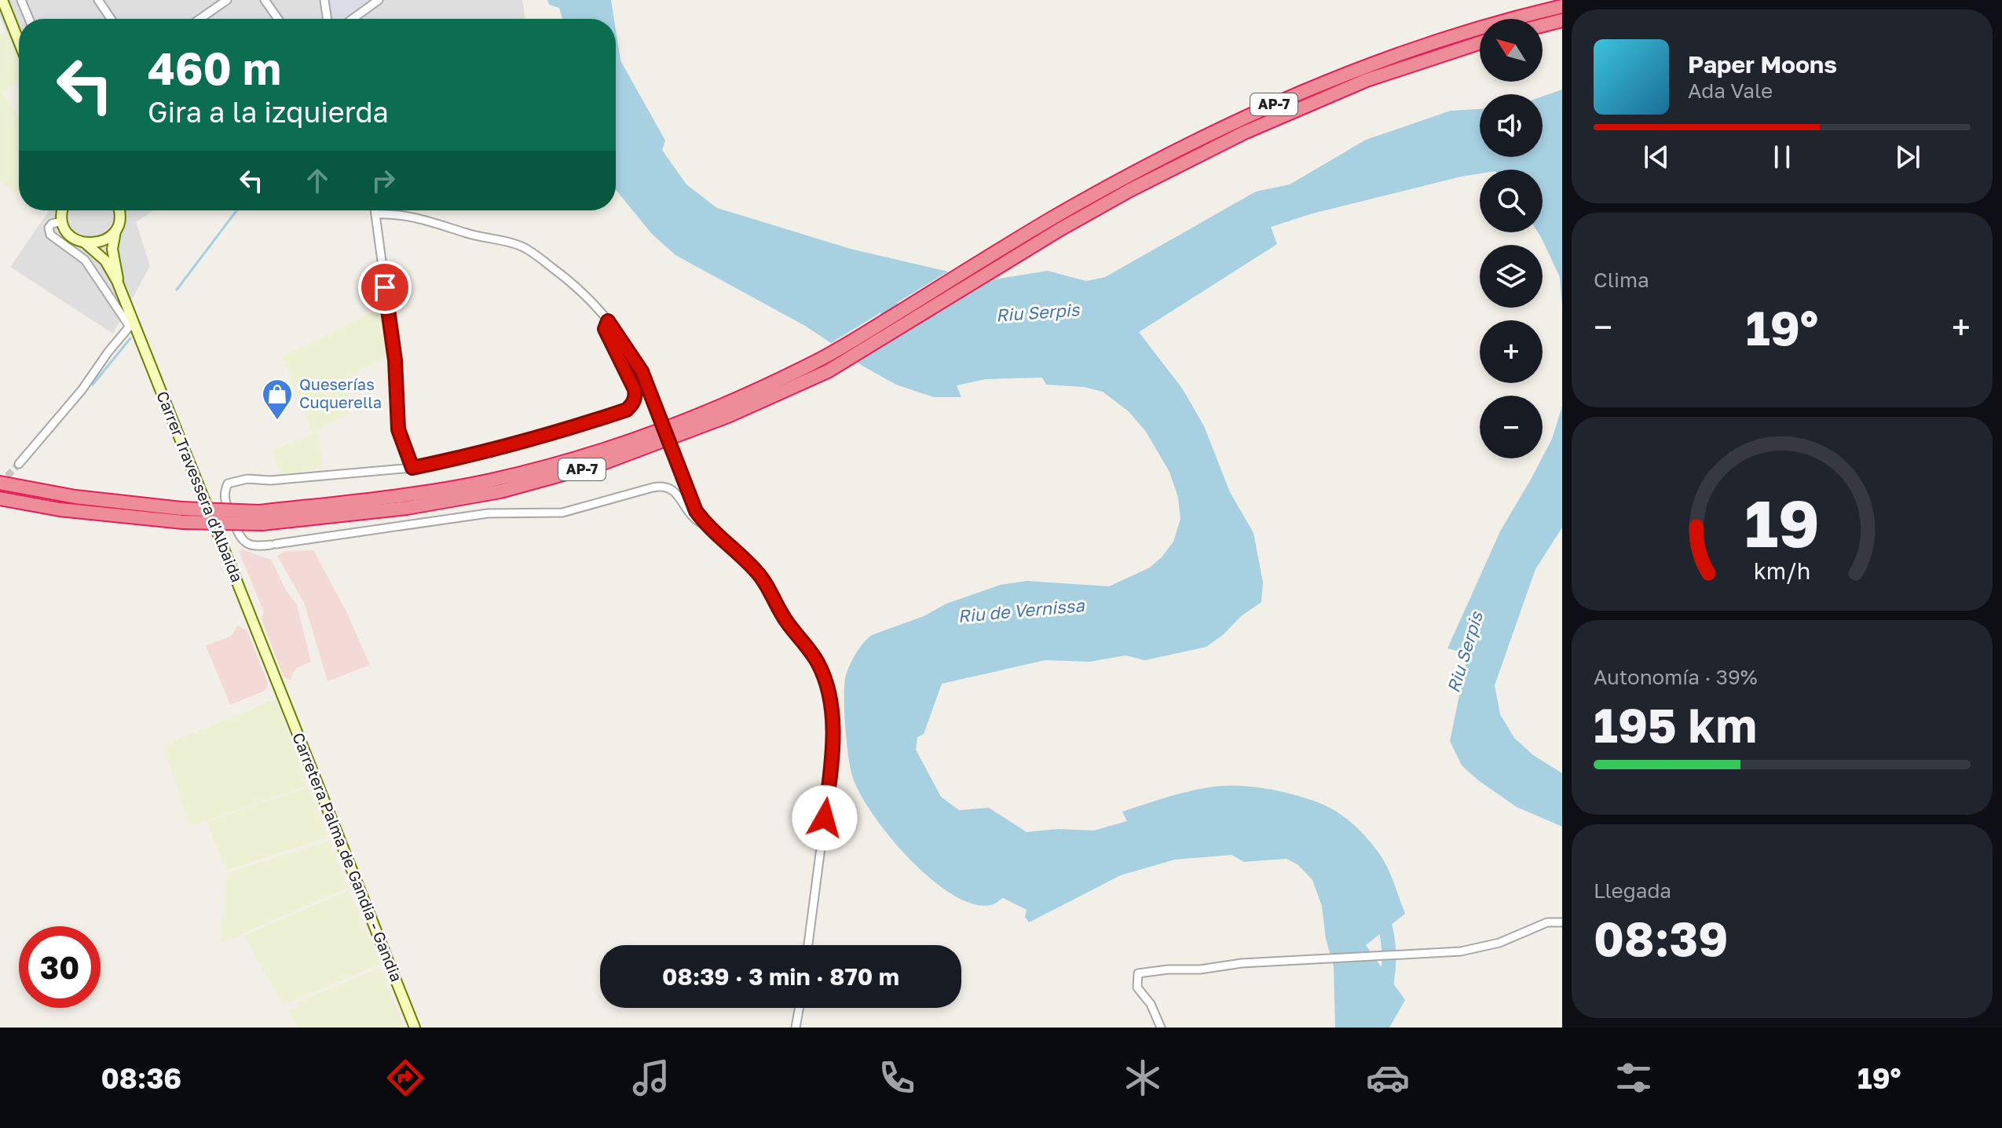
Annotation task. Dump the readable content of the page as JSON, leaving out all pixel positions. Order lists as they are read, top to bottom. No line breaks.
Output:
{"streets":{"highway":["AP-7"],"main road":["Carrer Travessera d'Albaida","Carretera Palma de Gandia - Gandia"]},"crossings":[["Carrer Travessera d'Albaida","Carretera Palma de Gandia - Gandia"]],"water":["Riu Serpis","Riu de Vernissa"],"places":{"shop":["Queserías Cuquerella"]},"north":"top left","page":{"map_buttons":["+","−"],"turn":["460 m","Gira a la izquierda"],"song":["Paper Moons","Ada Vale"],"tile":["Clima",["Autonomía · 39%","195 km"],["Llegada","08:39"]],"heat":["−","19°","+"],"limit":"30","trip":"08:39 · 3 min · 870 m","tabs":["08:36","19°"],"gauge":["19","km/h"]}}
